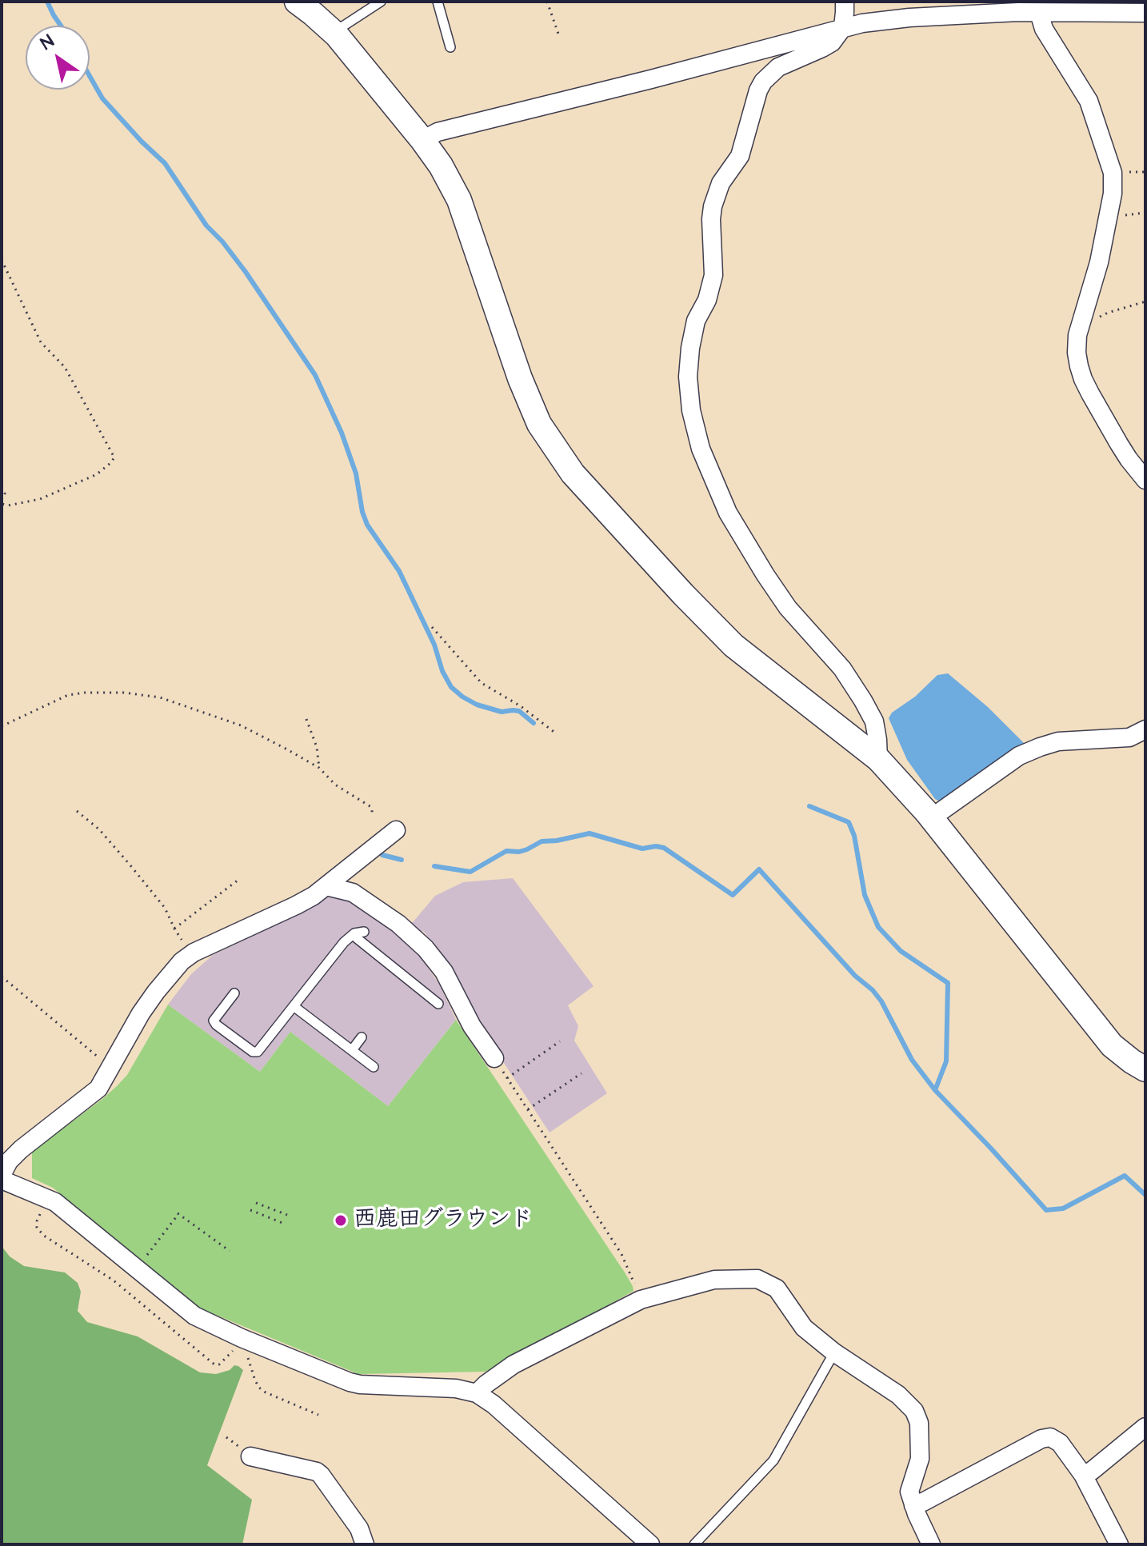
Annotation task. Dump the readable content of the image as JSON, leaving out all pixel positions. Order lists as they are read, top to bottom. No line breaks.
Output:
{"places":["西鹿田グラウンド"],"north":"top left"}
